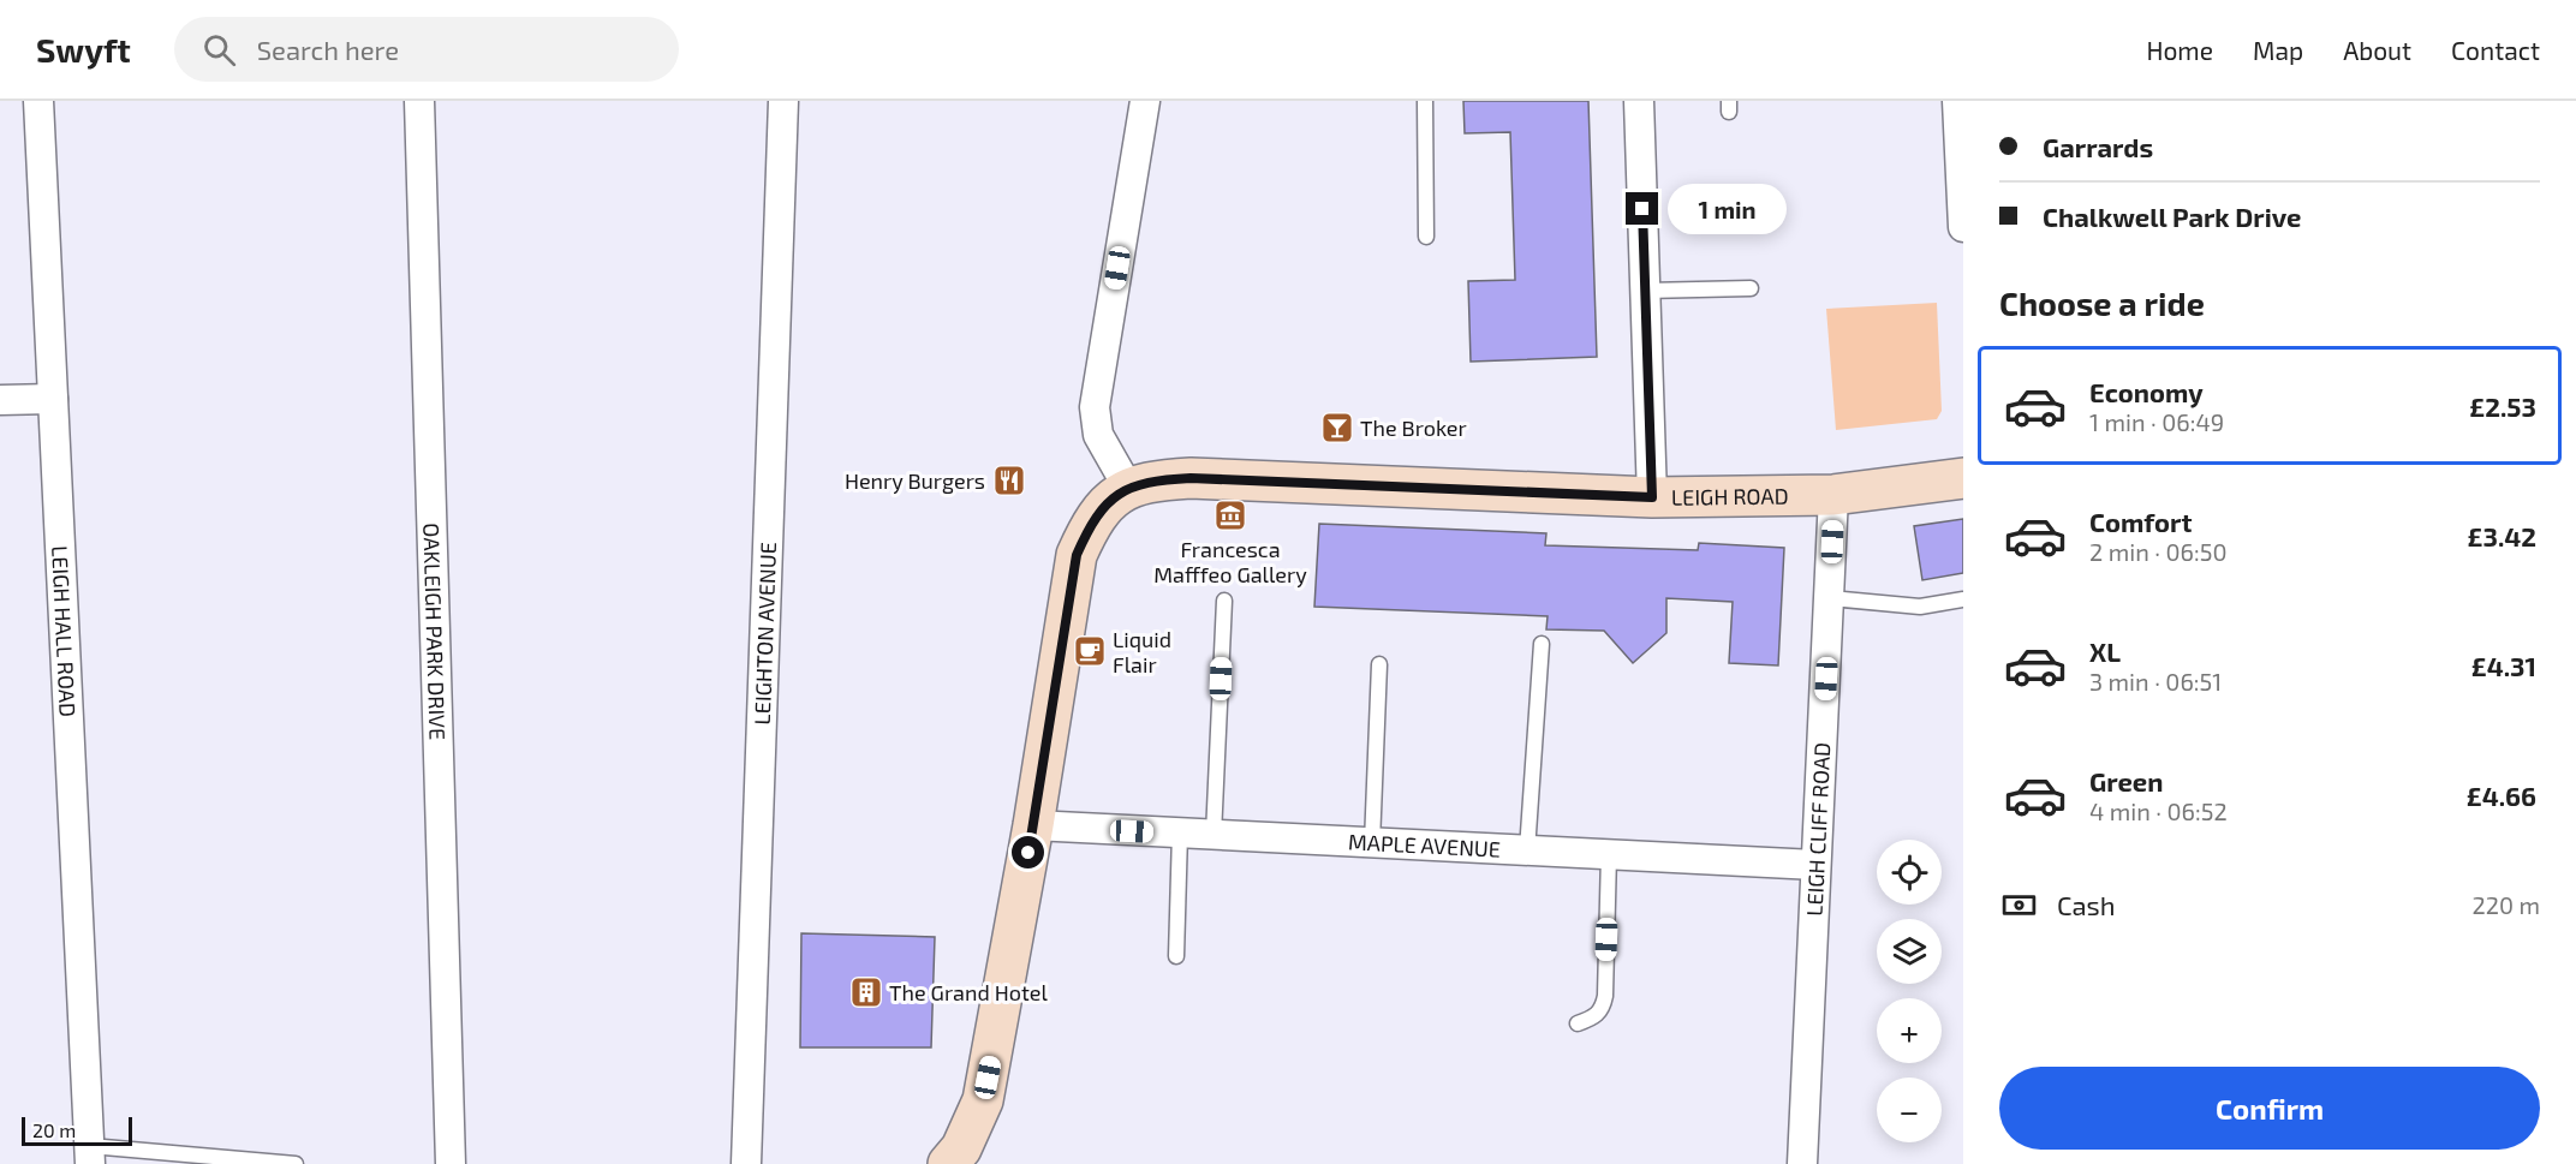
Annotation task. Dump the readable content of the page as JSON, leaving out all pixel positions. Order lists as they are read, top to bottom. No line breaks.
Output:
{"streets":{"street":["LEIGH ROAD","OAKLEIGH PARK DRIVE","LEIGHTON AVENUE","LEIGH HALL ROAD","LEIGH CLIFF ROAD","MAPLE AVENUE"]},"crossings":[["LEIGH ROAD","LEIGH CLIFF ROAD"],["LEIGH ROAD","MAPLE AVENUE"],["LEIGH CLIFF ROAD","MAPLE AVENUE"]],"places":{"bar":["The Broker"],"restaurant":["Henry Burgers"],"museum":["Francesca Mafffeo Gallery"],"cafe":["Liquid Flair"],"building":["The Grand Hotel"]},"scale_bar":"20 m","page":{"header":"Swyft","search":"Search here","nav":["Home","Map","About","Contact"],"banner":["Garrards","Chalkwell Park Drive"],"bubble":"1 min","heading":"Choose a ride","list":[{"name":"Economy","note":"1 min · 06:49","value":"£2.53"},{"name":"Comfort","note":"2 min · 06:50","value":"£3.42"},{"name":"XL","note":"3 min · 06:51","value":"£4.31"},{"name":"Green","note":"4 min · 06:52","value":"£4.66"}],"map_buttons":["+","−"],"pay":["Cash","220 m"],"buttons":"Confirm","scale":"20 m"}}
